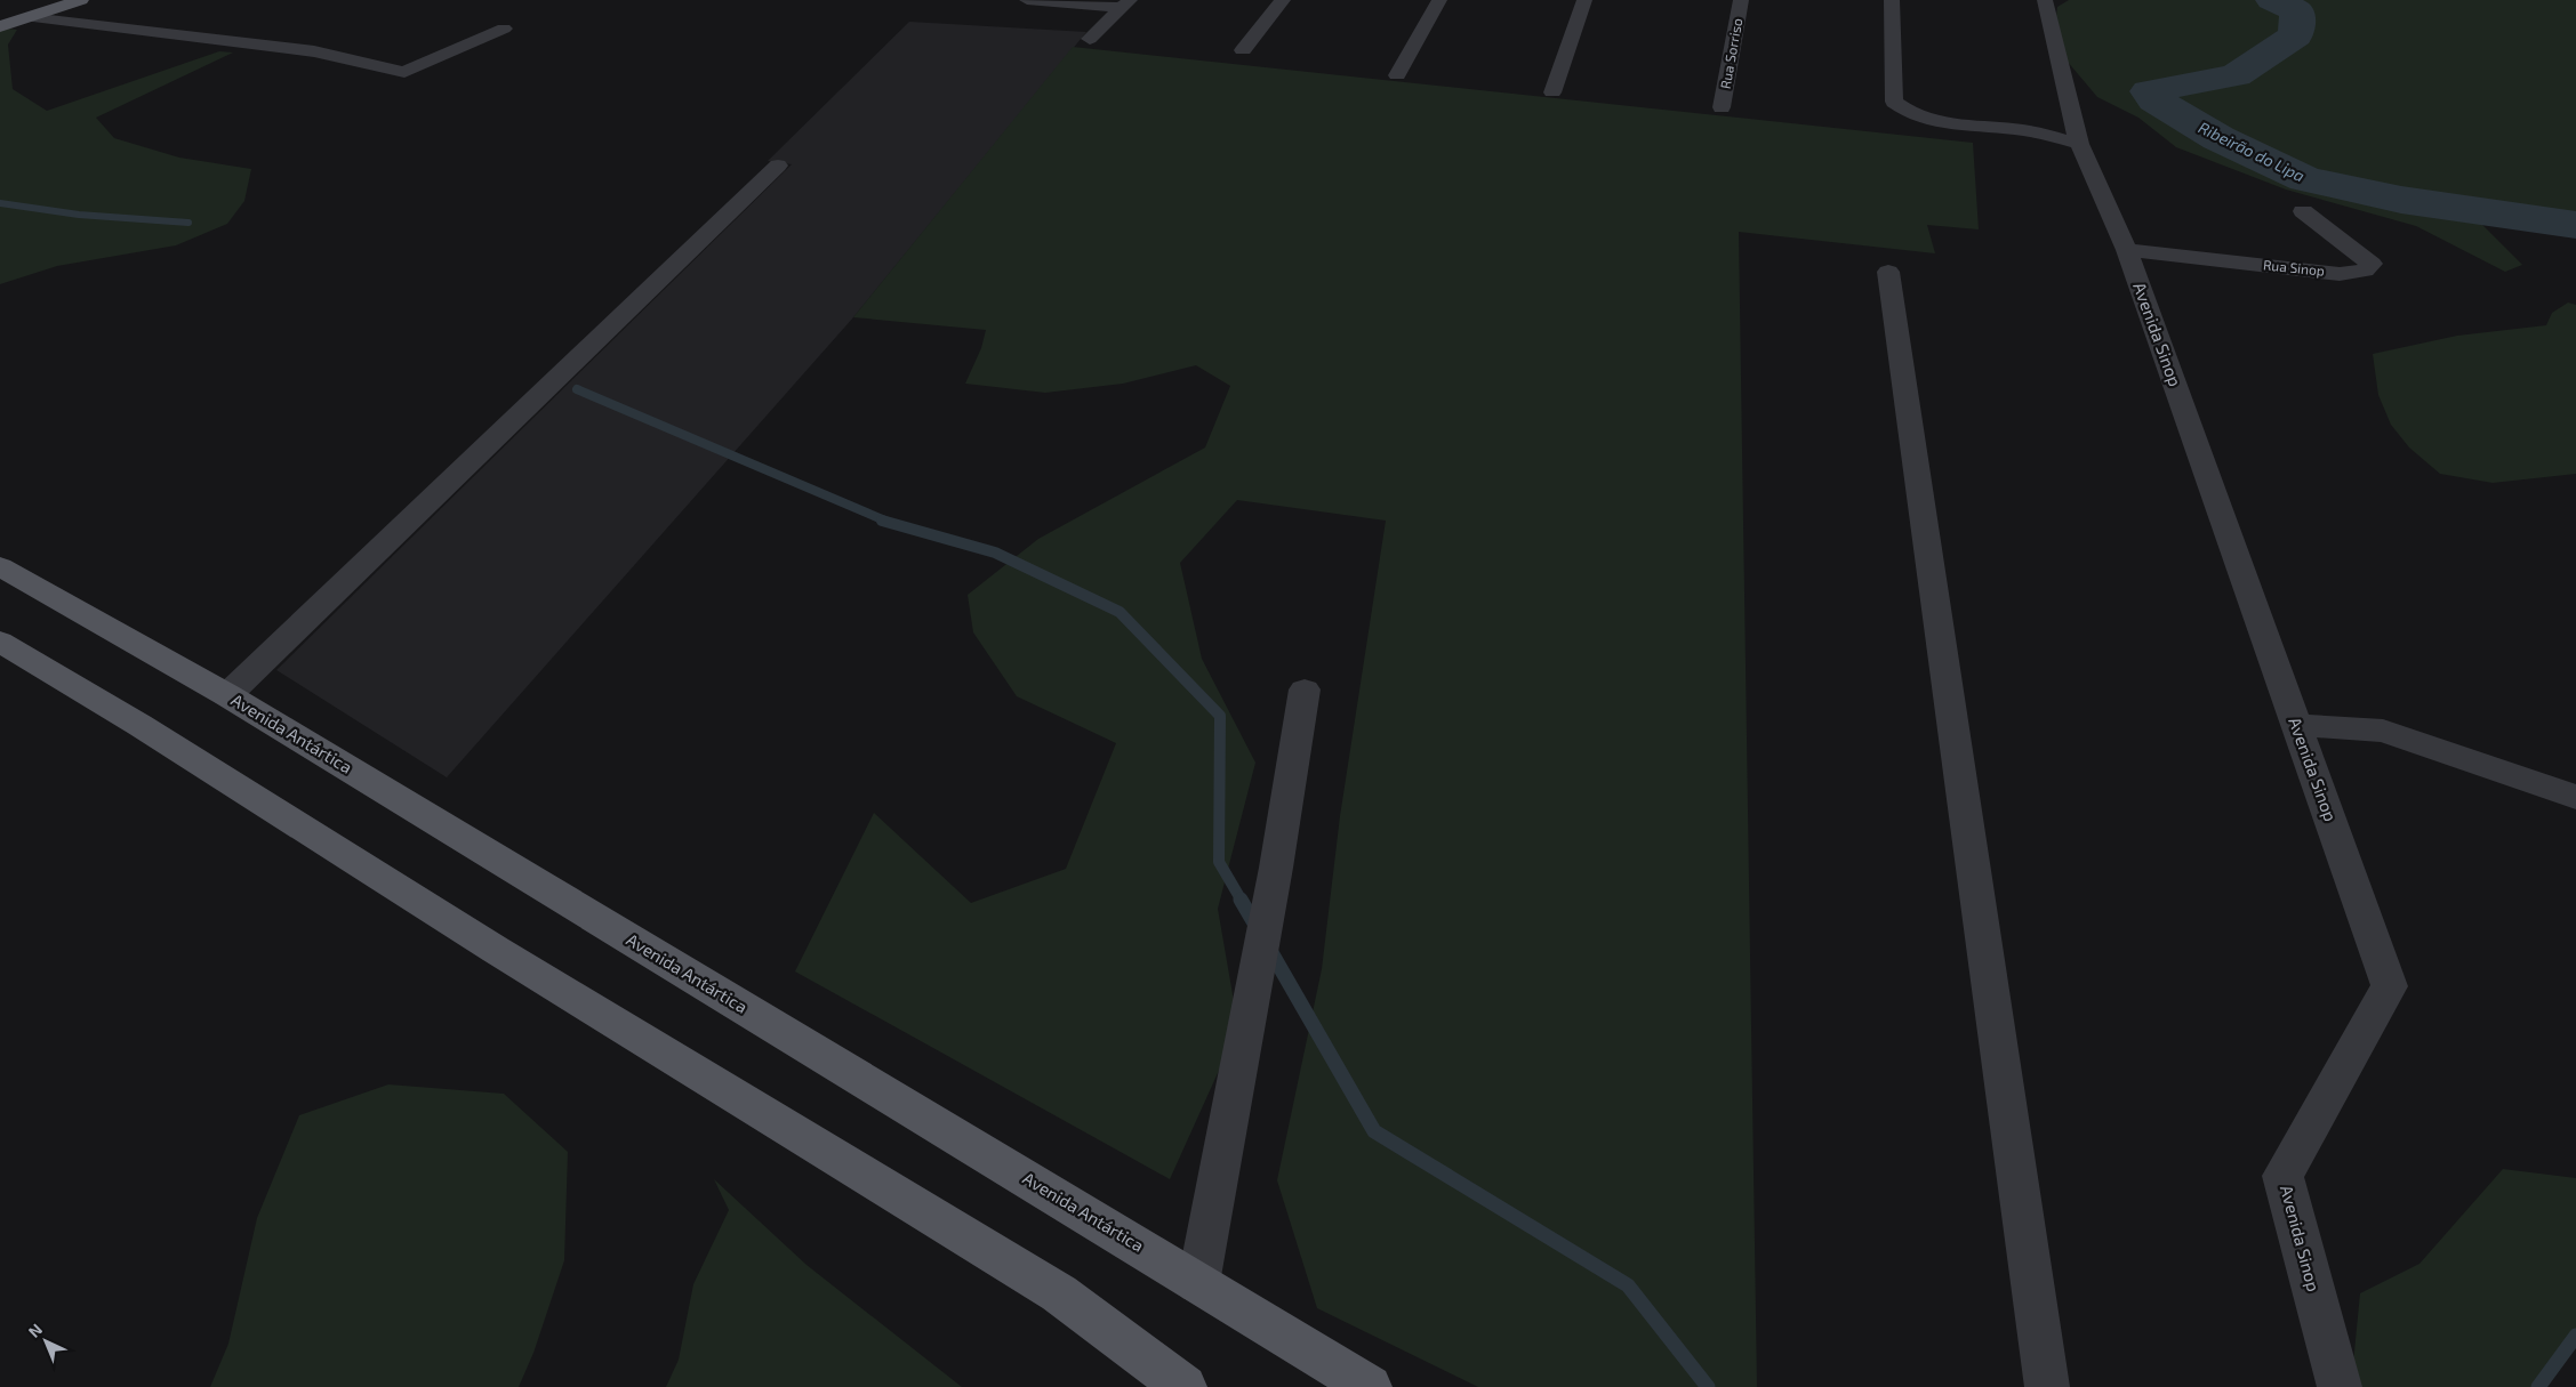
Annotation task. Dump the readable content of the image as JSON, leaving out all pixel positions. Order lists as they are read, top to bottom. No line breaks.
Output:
{"streets":{"main road":["Avenida Antártica"],"street":["Rua Sorriso","Rua Sinop","Avenida Sinop"]},"crossings":[["Rua Sinop","Avenida Sinop"]],"water":["Ribeirão do Lipa"],"north":"top left"}
